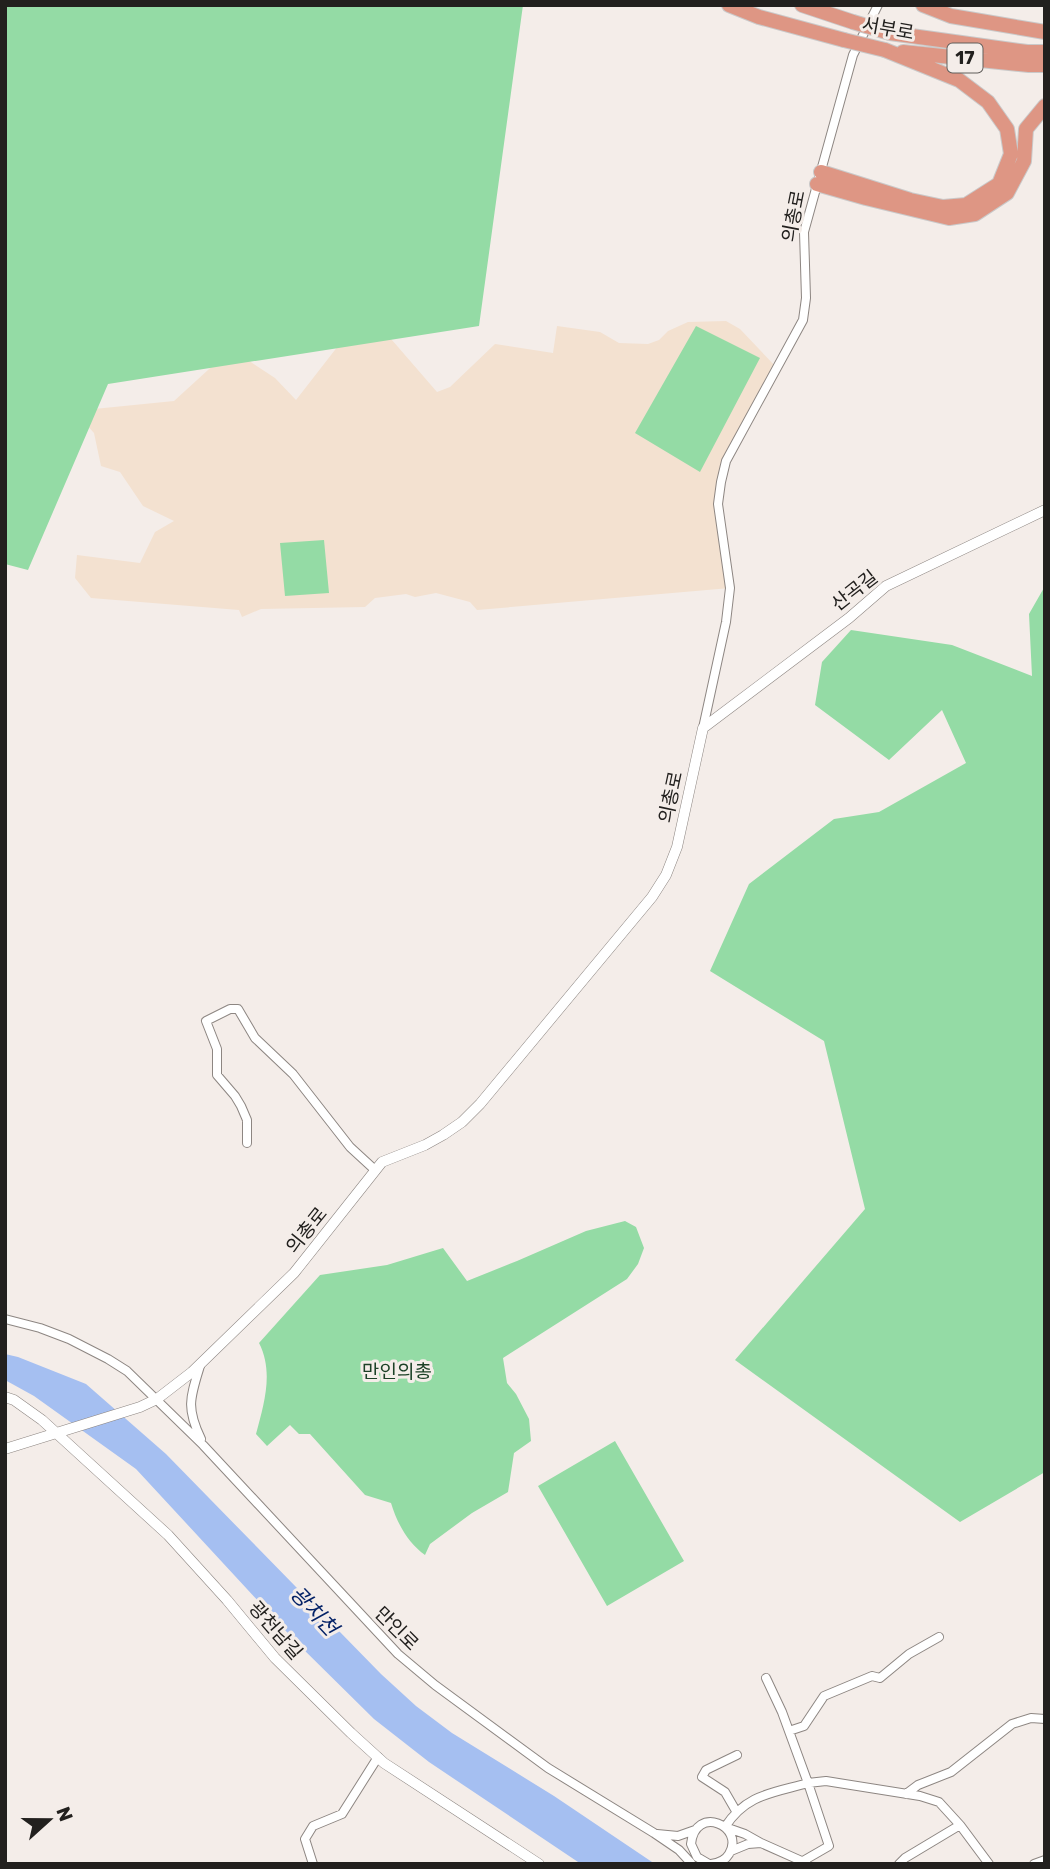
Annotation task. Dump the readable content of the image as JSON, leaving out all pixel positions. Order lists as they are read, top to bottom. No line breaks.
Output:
{"streets":{"highway":["서부로","17"],"street":["의총로","산곡길","만인로","광천남길"]},"crossings":[["의총로","산곡길"],["의총로","만인로"],["의총로","광천남길"]],"water":["광치천"],"parks":["만인의총"],"north":"right"}
